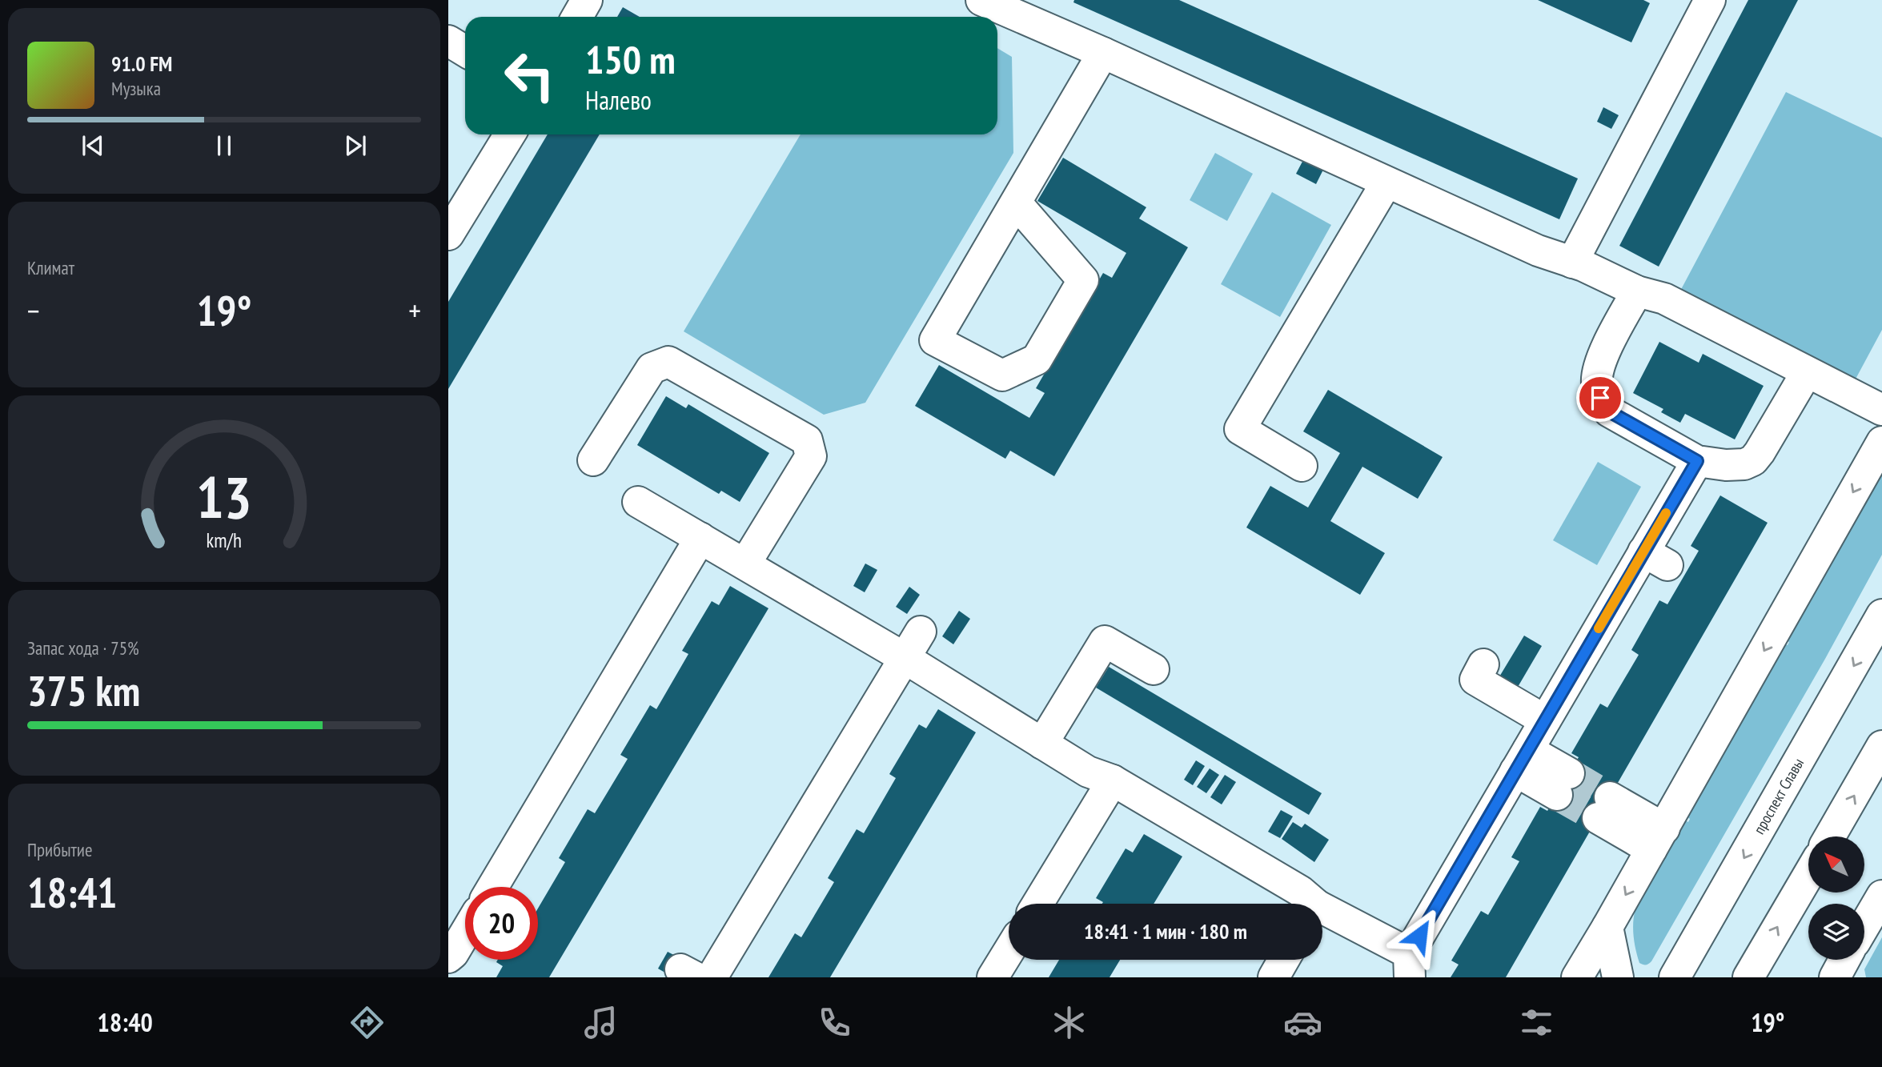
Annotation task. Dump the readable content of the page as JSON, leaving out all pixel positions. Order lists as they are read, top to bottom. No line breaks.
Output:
{"streets":{"main road":["проспект Славы"]},"north":"top left","page":{"turn":["150 m","Налево"],"song":["91.0 FM","Музыка"],"tile":["Климат",["Запас хода · 75%","375 km"],["Прибытие","18:41"]],"heat":["−","19°","+"],"limit":"20","trip":"18:41 · 1 мин · 180 m","tabs":["18:40","19°"],"gauge":["13","km/h"]}}
